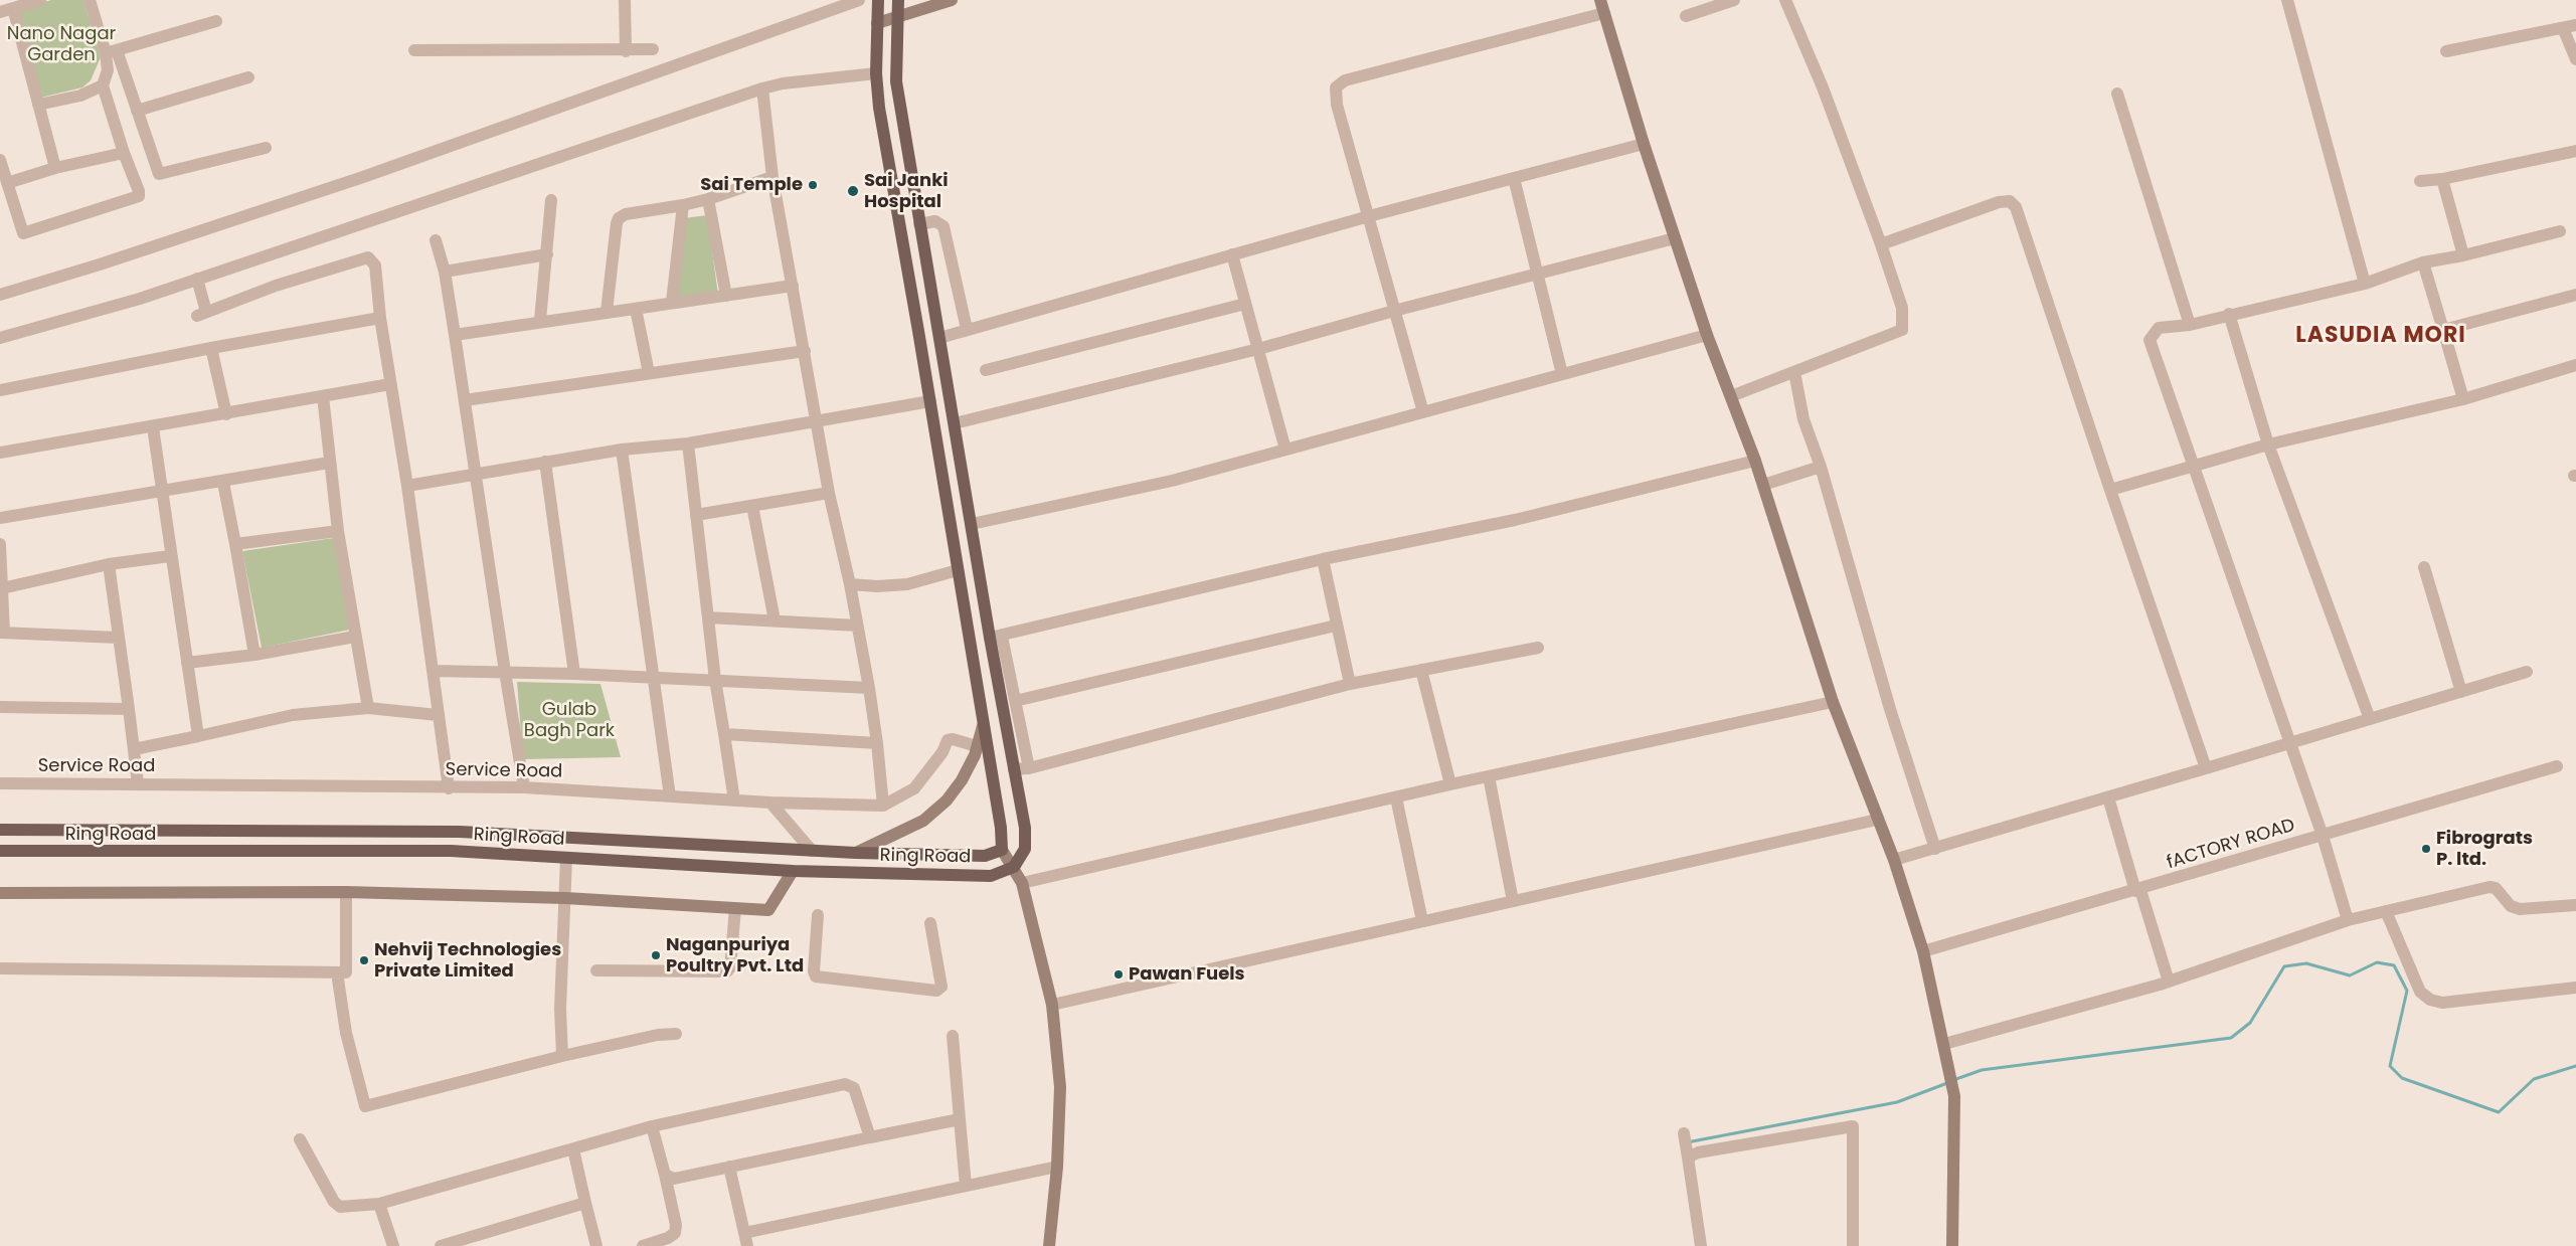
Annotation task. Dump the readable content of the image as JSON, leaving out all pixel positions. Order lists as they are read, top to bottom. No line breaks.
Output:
{"streets":{"main road":["Ring Road"],"street":["Service Road","fACTORY ROAD"]},"districts":["LASUDIA MORI"],"parks":["Nano Nagar Garden","Gulab Bagh Park"],"places":["Sai Temple","Sai Janki Hospital","Fibrograts P. ltd.","Naganpuriya Poultry Pvt. Ltd","Nehvij Technologies Private Limited","Pawan Fuels"]}
